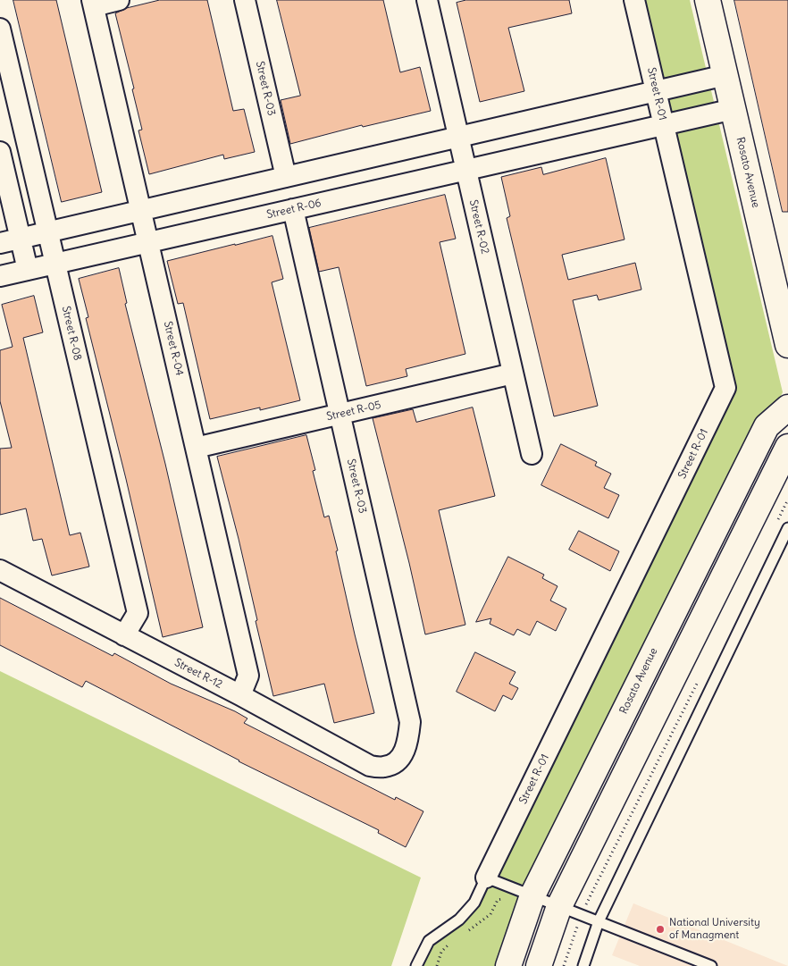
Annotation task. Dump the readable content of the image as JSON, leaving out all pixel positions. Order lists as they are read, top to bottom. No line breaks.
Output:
{"streets":{"street":["Street R-03","Street R-01","Rosato Avenue","Street R-06","Street R-02","Street R-08","Street R-04","Street R-05","Street R-12"]},"crossings":[["Street R-03","Street R-06"],["Street R-03","Street R-05"],["Street R-03","Street R-12"],["Street R-01","Street R-06"],["Rosato Avenue","Street R-06"],["Street R-06","Street R-02"],["Street R-06","Street R-08"],["Street R-06","Street R-04"],["Street R-02","Street R-05"],["Street R-08","Street R-12"],["Street R-04","Street R-05"],["Street R-04","Street R-12"]],"places":["National University of Managment"]}
